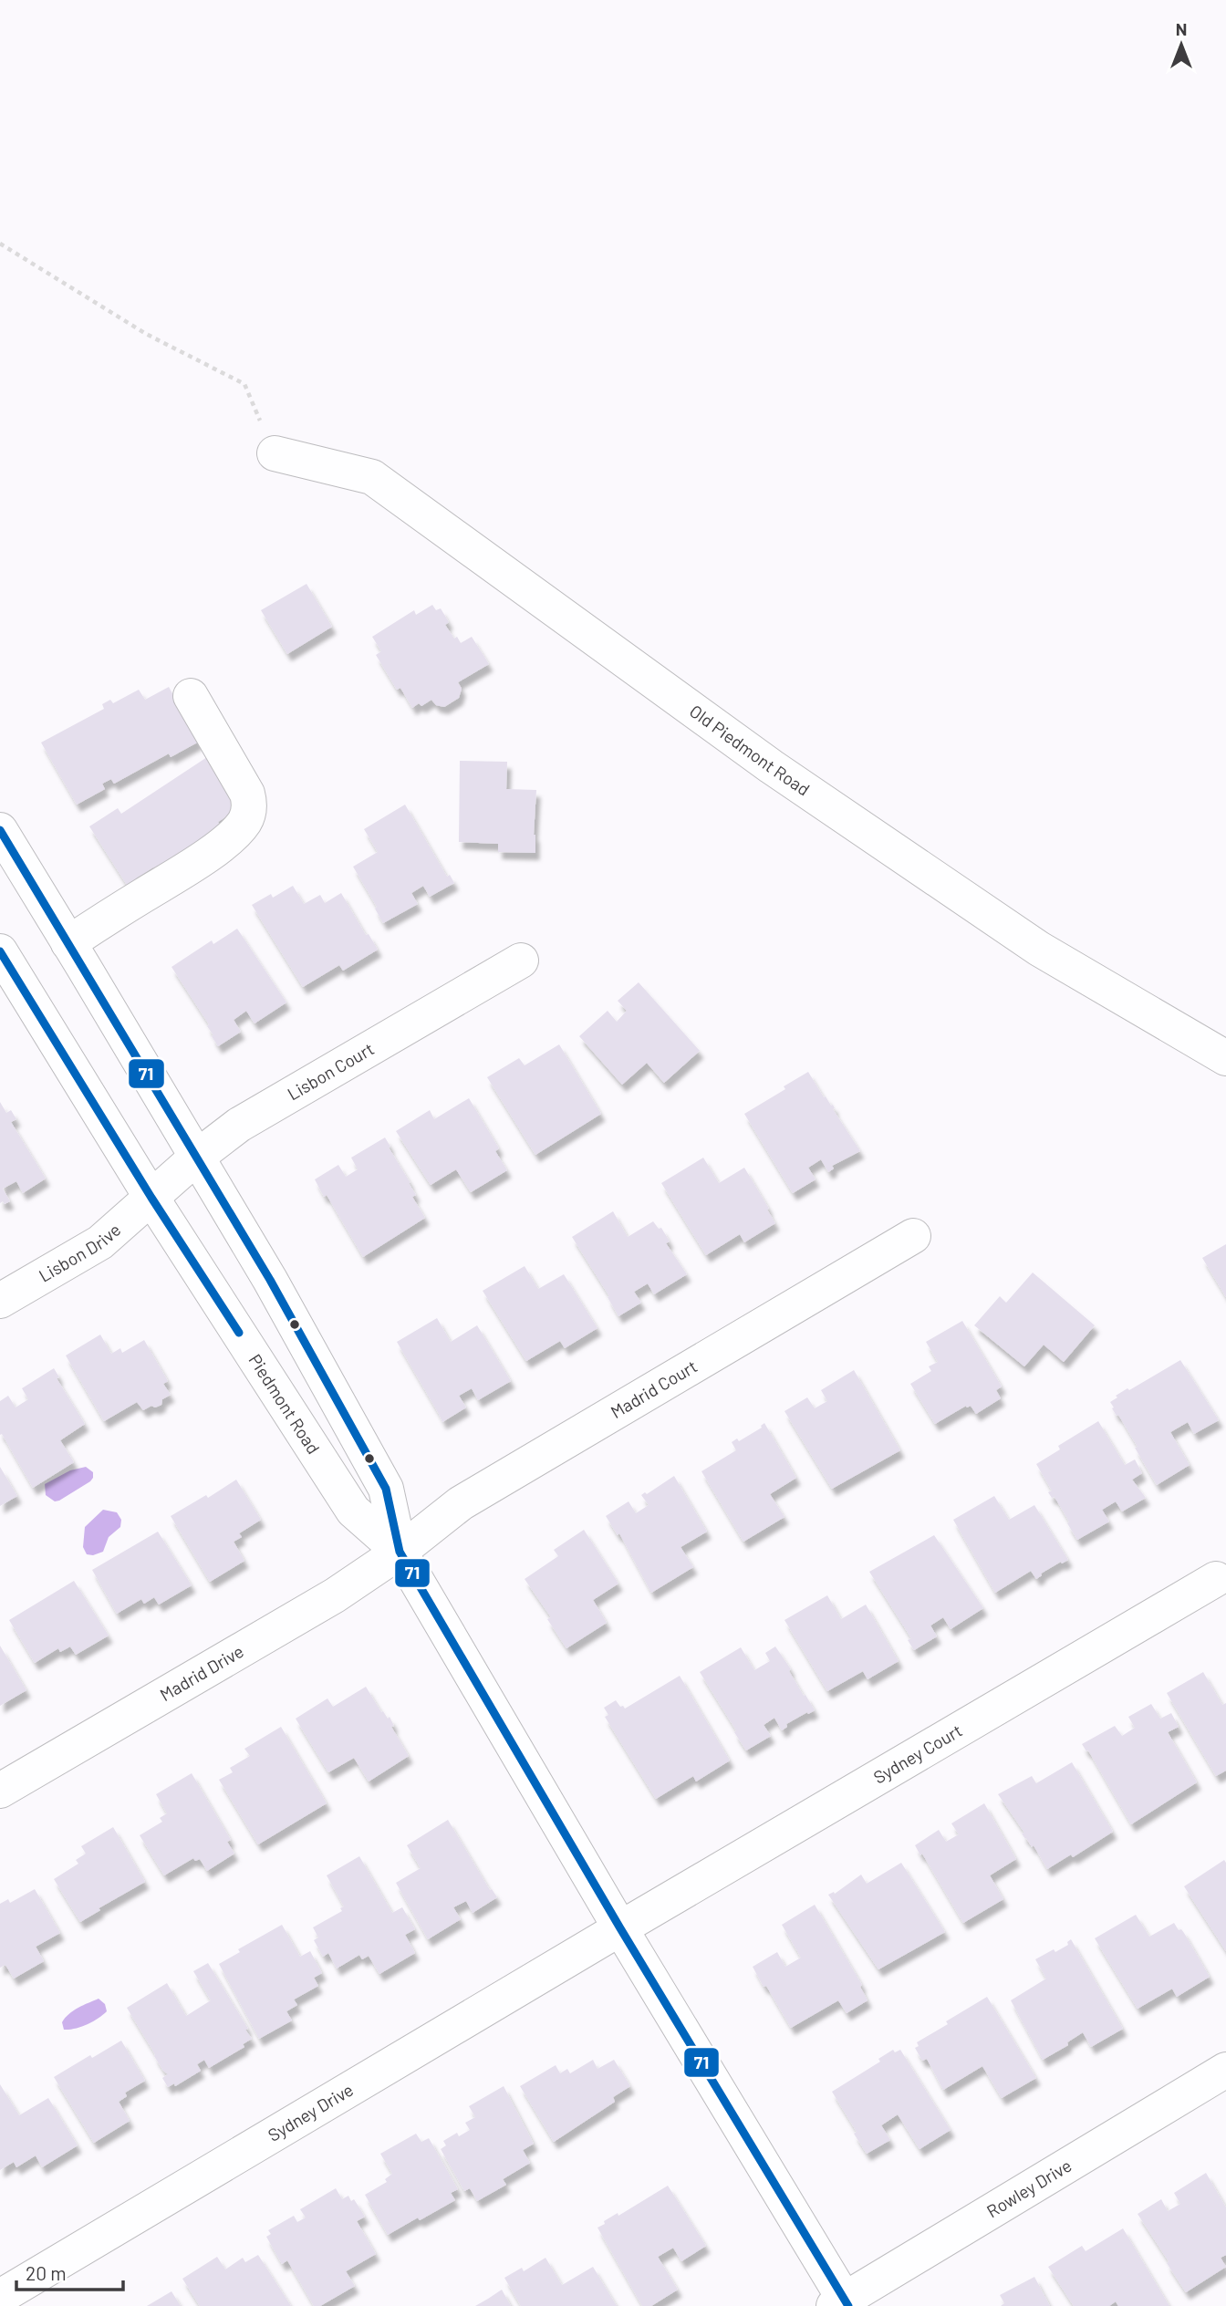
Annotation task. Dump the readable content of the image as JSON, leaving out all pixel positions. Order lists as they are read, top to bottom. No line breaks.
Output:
{"streets":{"street":["Old Piedmont Road","Lisbon Court","Lisbon Drive","Madrid Court","Piedmont Road","Madrid Drive","Sydney Court","Sydney Drive","Rowley Drive"]},"crossings":[["Lisbon Court","Lisbon Drive"],["Lisbon Court","Piedmont Road"],["Lisbon Drive","Piedmont Road"],["Madrid Court","Piedmont Road"],["Madrid Court","Madrid Drive"],["Piedmont Road","Madrid Drive"],["Piedmont Road","Sydney Court"],["Piedmont Road","Sydney Drive"],["Piedmont Road","Rowley Drive"],["Sydney Court","Sydney Drive"]],"lines":["transit line 71"],"scale_bar":"20 m","north":"top"}
